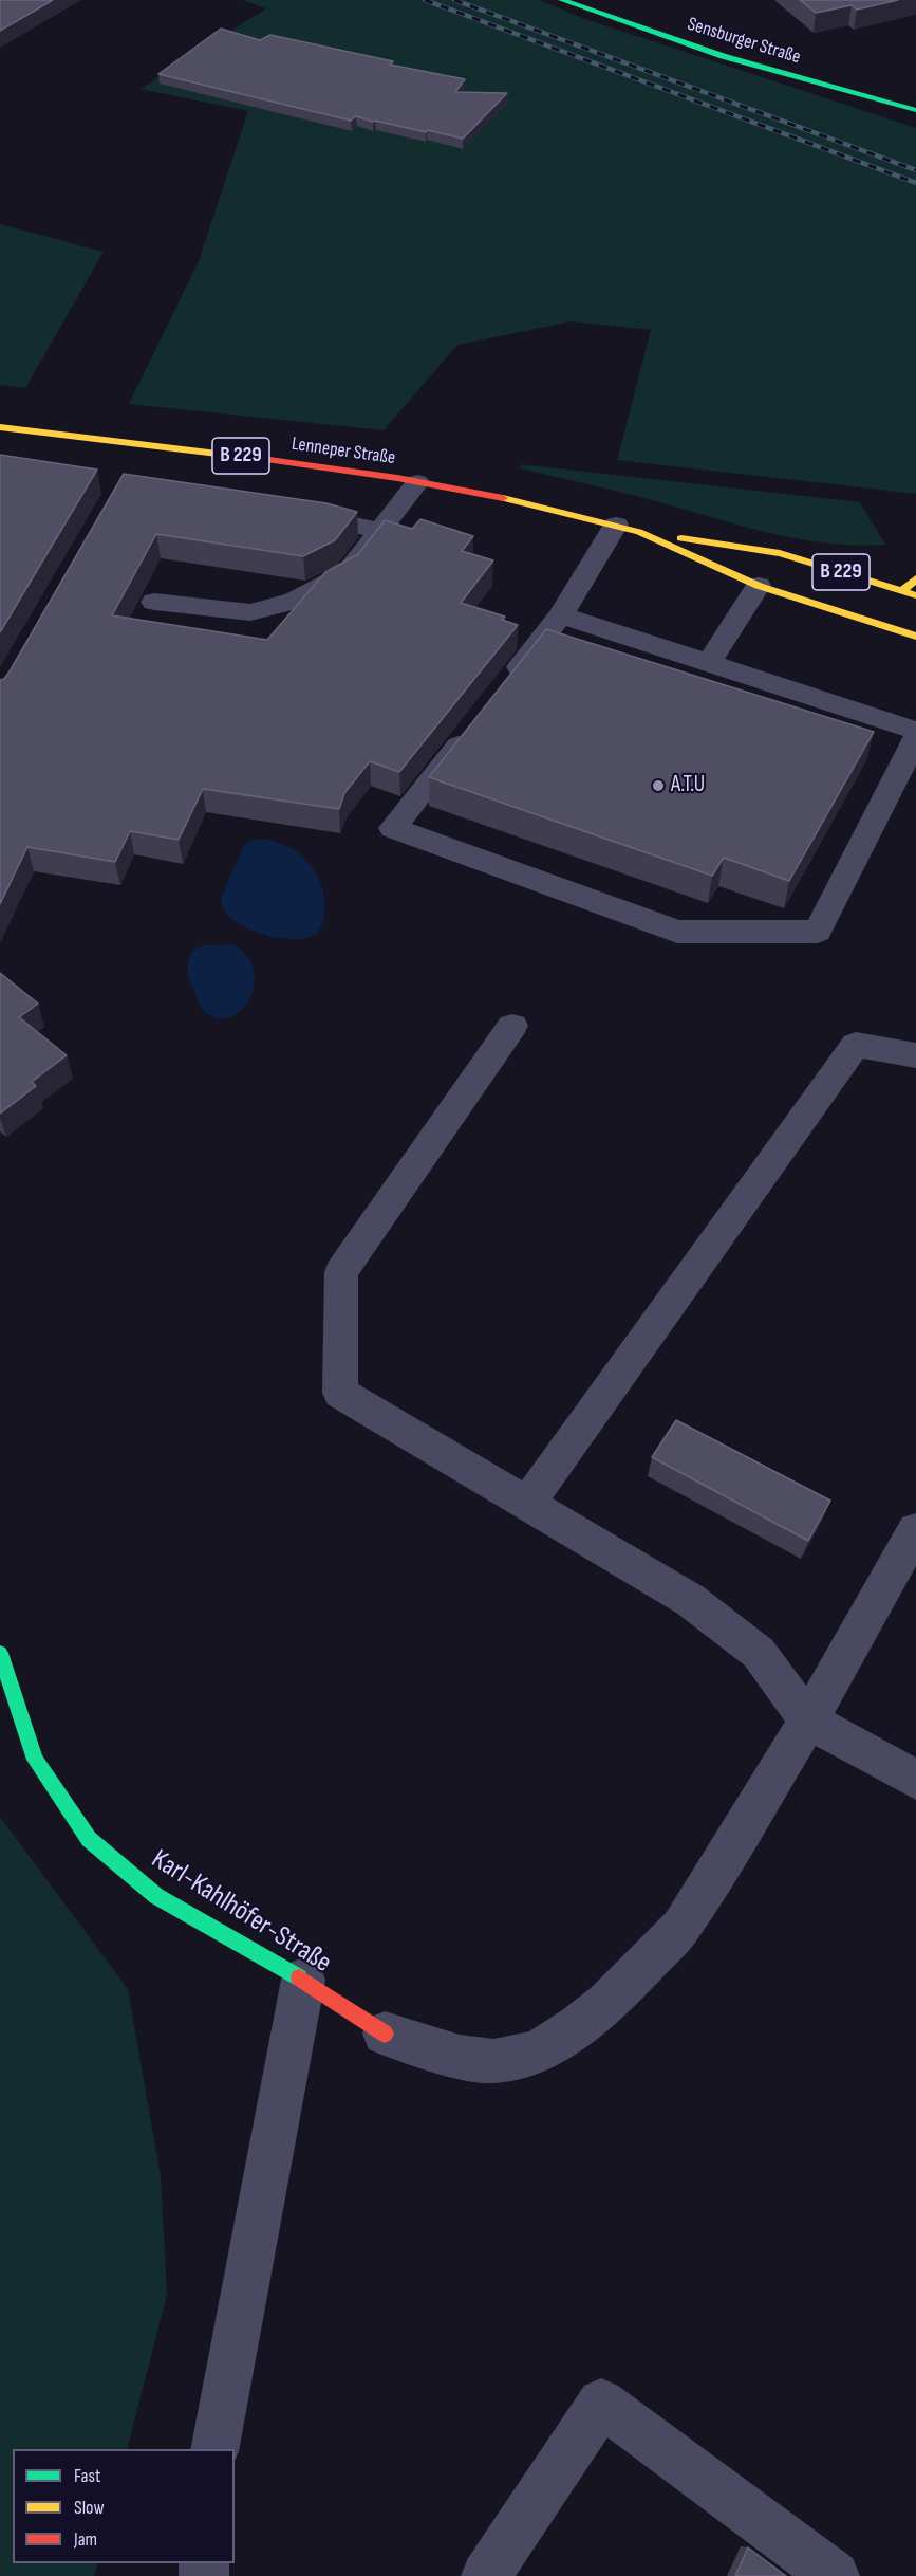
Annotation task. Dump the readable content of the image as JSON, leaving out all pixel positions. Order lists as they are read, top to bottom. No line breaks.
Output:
{"streets":{"main road":["Sensburger Straße","Lenneper Straße","B 229","Karl-Kahlhöfer-Straße"]},"crossings":[["Lenneper Straße","B 229"]],"places":["A.T.U"],"legend":["Fast","Slow","Jam"]}
